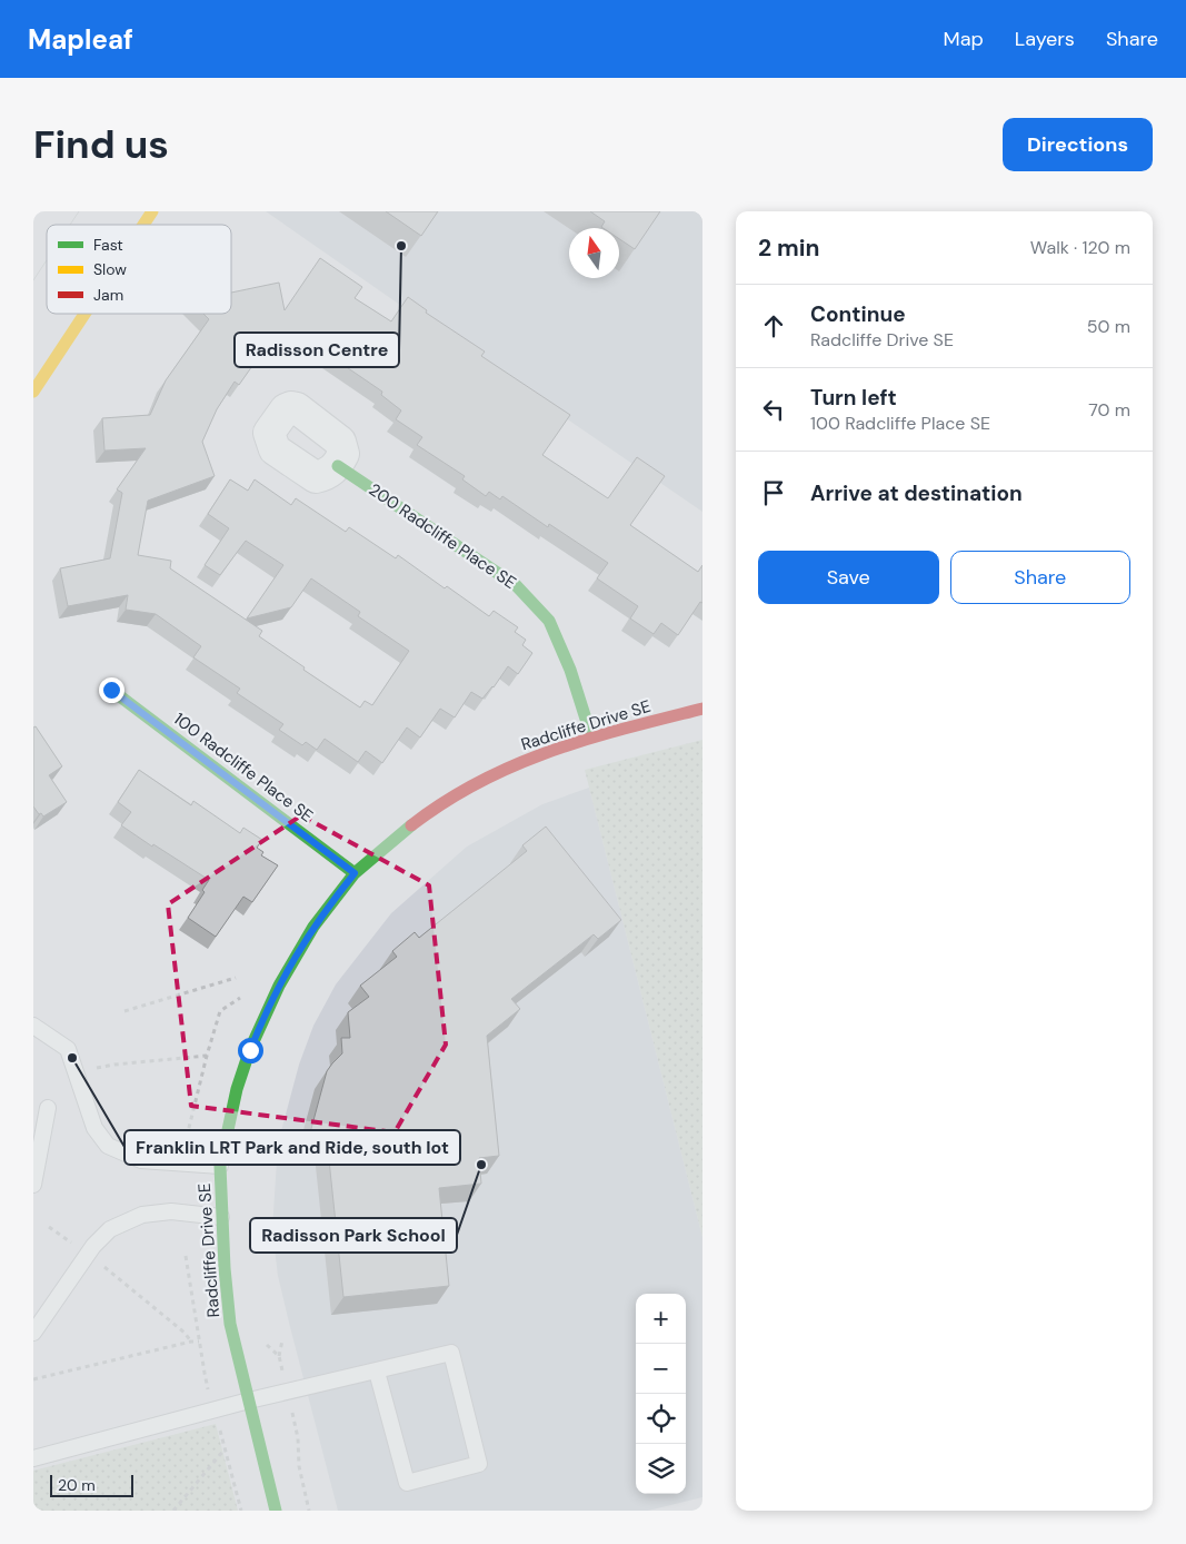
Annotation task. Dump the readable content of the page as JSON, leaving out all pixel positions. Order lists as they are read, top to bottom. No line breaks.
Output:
{"streets":{"street":["200 Radcliffe Place SE","Radcliffe Drive SE","100 Radcliffe Place SE"]},"crossings":[["200 Radcliffe Place SE","Radcliffe Drive SE"],["Radcliffe Drive SE","100 Radcliffe Place SE"]],"places":["Radisson Centre","Franklin LRT Park and Ride, south lot","Radisson Park School"],"legend":["Fast","Slow","Jam"],"scale_bar":"20 m","north":"top","page":{"header":"Mapleaf","nav":["Map","Layers","Share"],"buttons":["Directions",["Save","Share"]],"title":"Find us","heading":["2 min","Walk · 120 m"],"list":[["Continue","Radcliffe Drive SE","50 m"],["Turn left","100 Radcliffe Place SE","70 m"],"Arrive at destination"],"map_buttons":["+","−"],"scale":"20 m"}}
